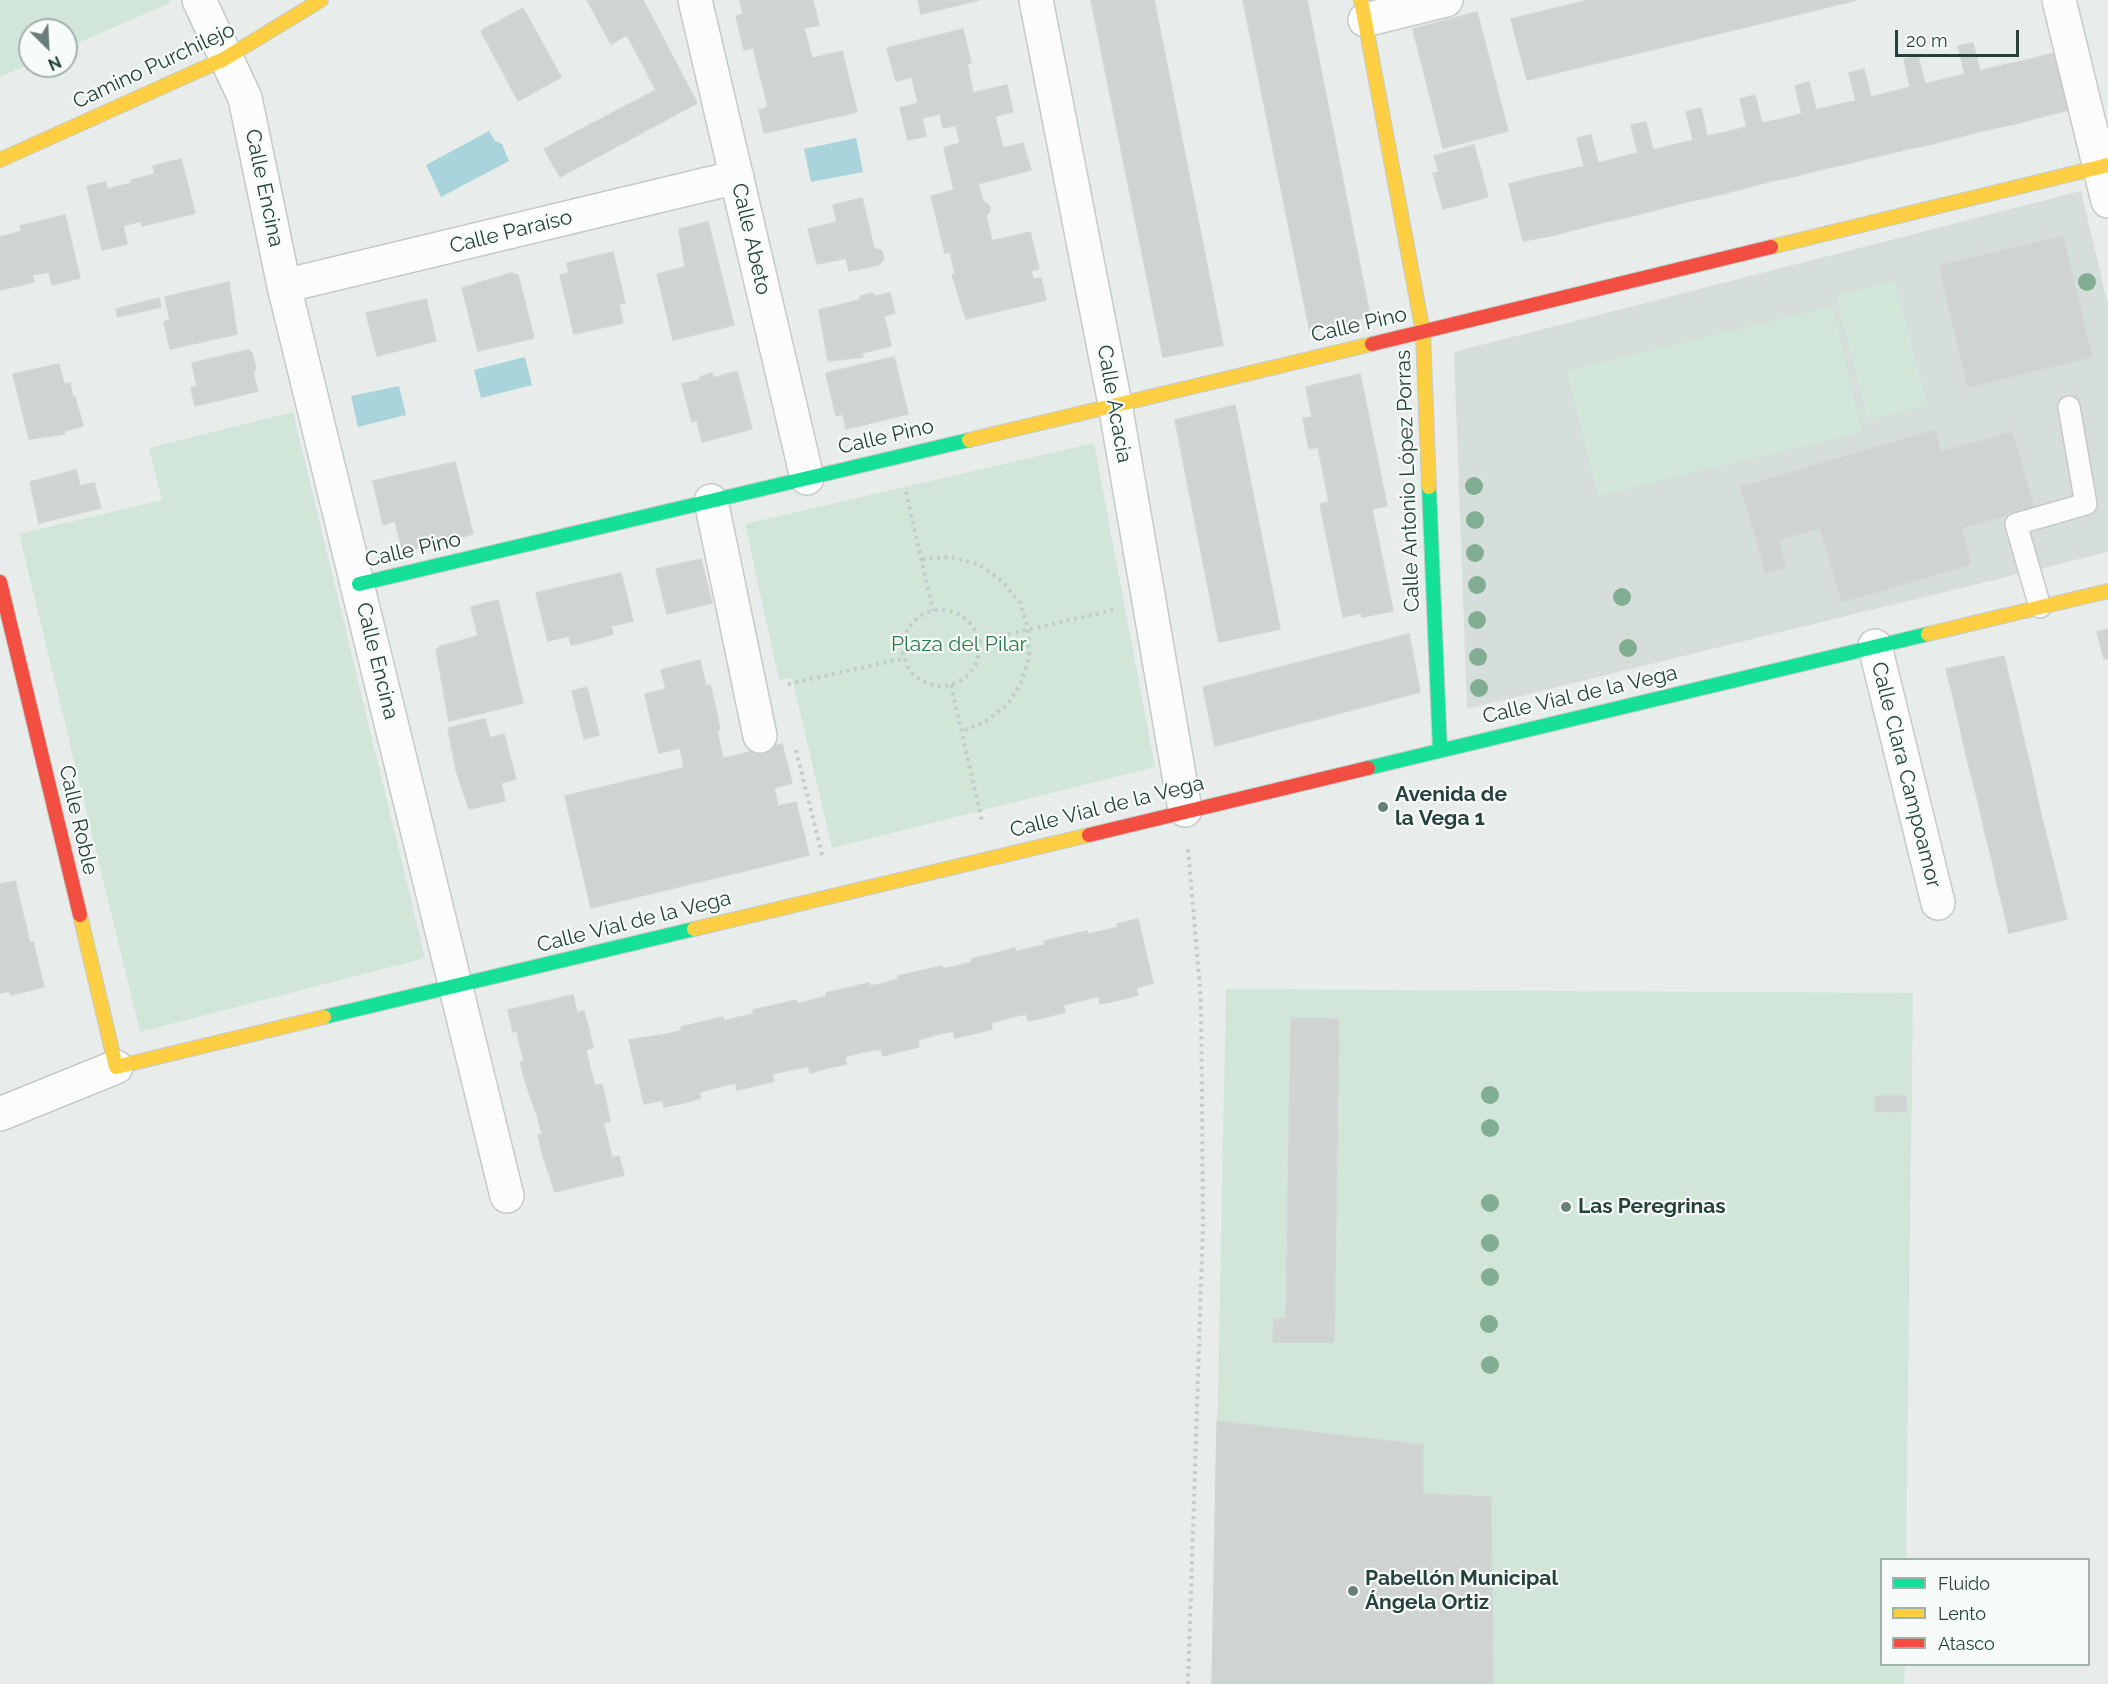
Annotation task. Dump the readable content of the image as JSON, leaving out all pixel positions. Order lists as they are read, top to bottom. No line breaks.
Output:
{"streets":{"street":["Camino Purchilejo","Calle Encina","Calle Paraíso","Calle Abeto","Calle Pino","Calle Acacia","Calle Antonio López Porras","Calle Vial de la Vega","Calle Clara Campoamor","Calle Roble"]},"crossings":[["Camino Purchilejo","Calle Encina"],["Calle Encina","Calle Paraíso"],["Calle Encina","Calle Pino"],["Calle Encina","Calle Vial de la Vega"],["Calle Paraíso","Calle Abeto"],["Calle Abeto","Calle Pino"],["Calle Pino","Calle Acacia"],["Calle Pino","Calle Antonio López Porras"],["Calle Acacia","Calle Vial de la Vega"],["Calle Antonio López Porras","Calle Vial de la Vega"],["Calle Vial de la Vega","Calle Clara Campoamor"],["Calle Vial de la Vega","Calle Roble"]],"parks":["Plaza del Pilar"],"places":["Avenida de la Vega 1","Las Peregrinas","Pabellón Municipal Ángela Ortiz"],"legend":["Fluido","Lento","Atasco"],"scale_bar":"20 m","north":"bottom right"}
